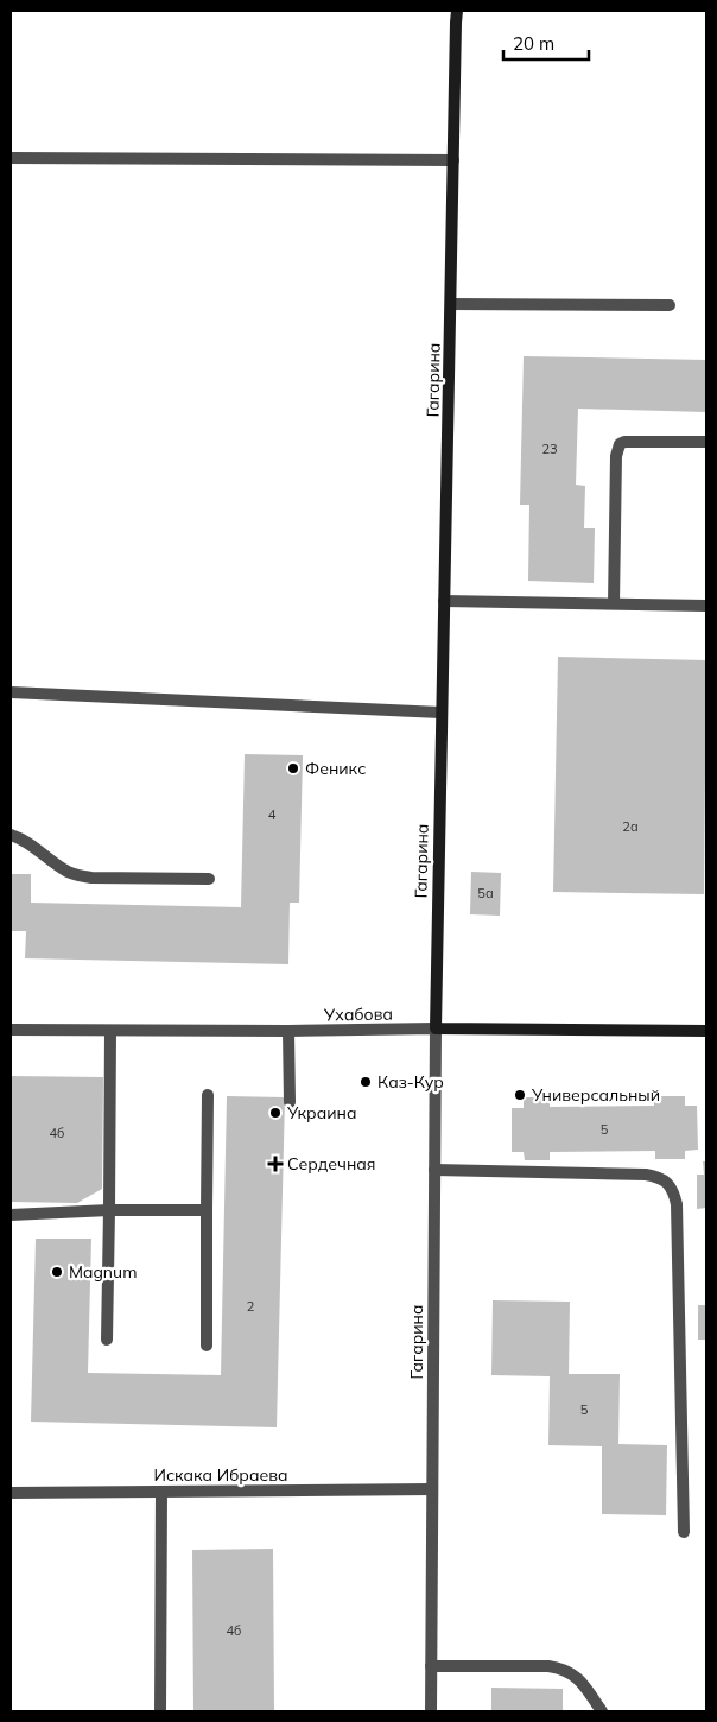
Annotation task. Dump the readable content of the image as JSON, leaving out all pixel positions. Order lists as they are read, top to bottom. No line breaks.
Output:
{"streets":{"street":["Гагарина","Ухабова","Искака Ибраева"]},"crossings":[["Гагарина","Ухабова"],["Гагарина","Искака Ибраева"]],"places":{"other":["Феникс","Каз-Кур","Универсальный","Украина","Magnum"],"health":["Сердечная"]},"house_numbers":["23","4","2а","5а","5","4б","2","5","4б"],"scale_bar":"20 m"}
